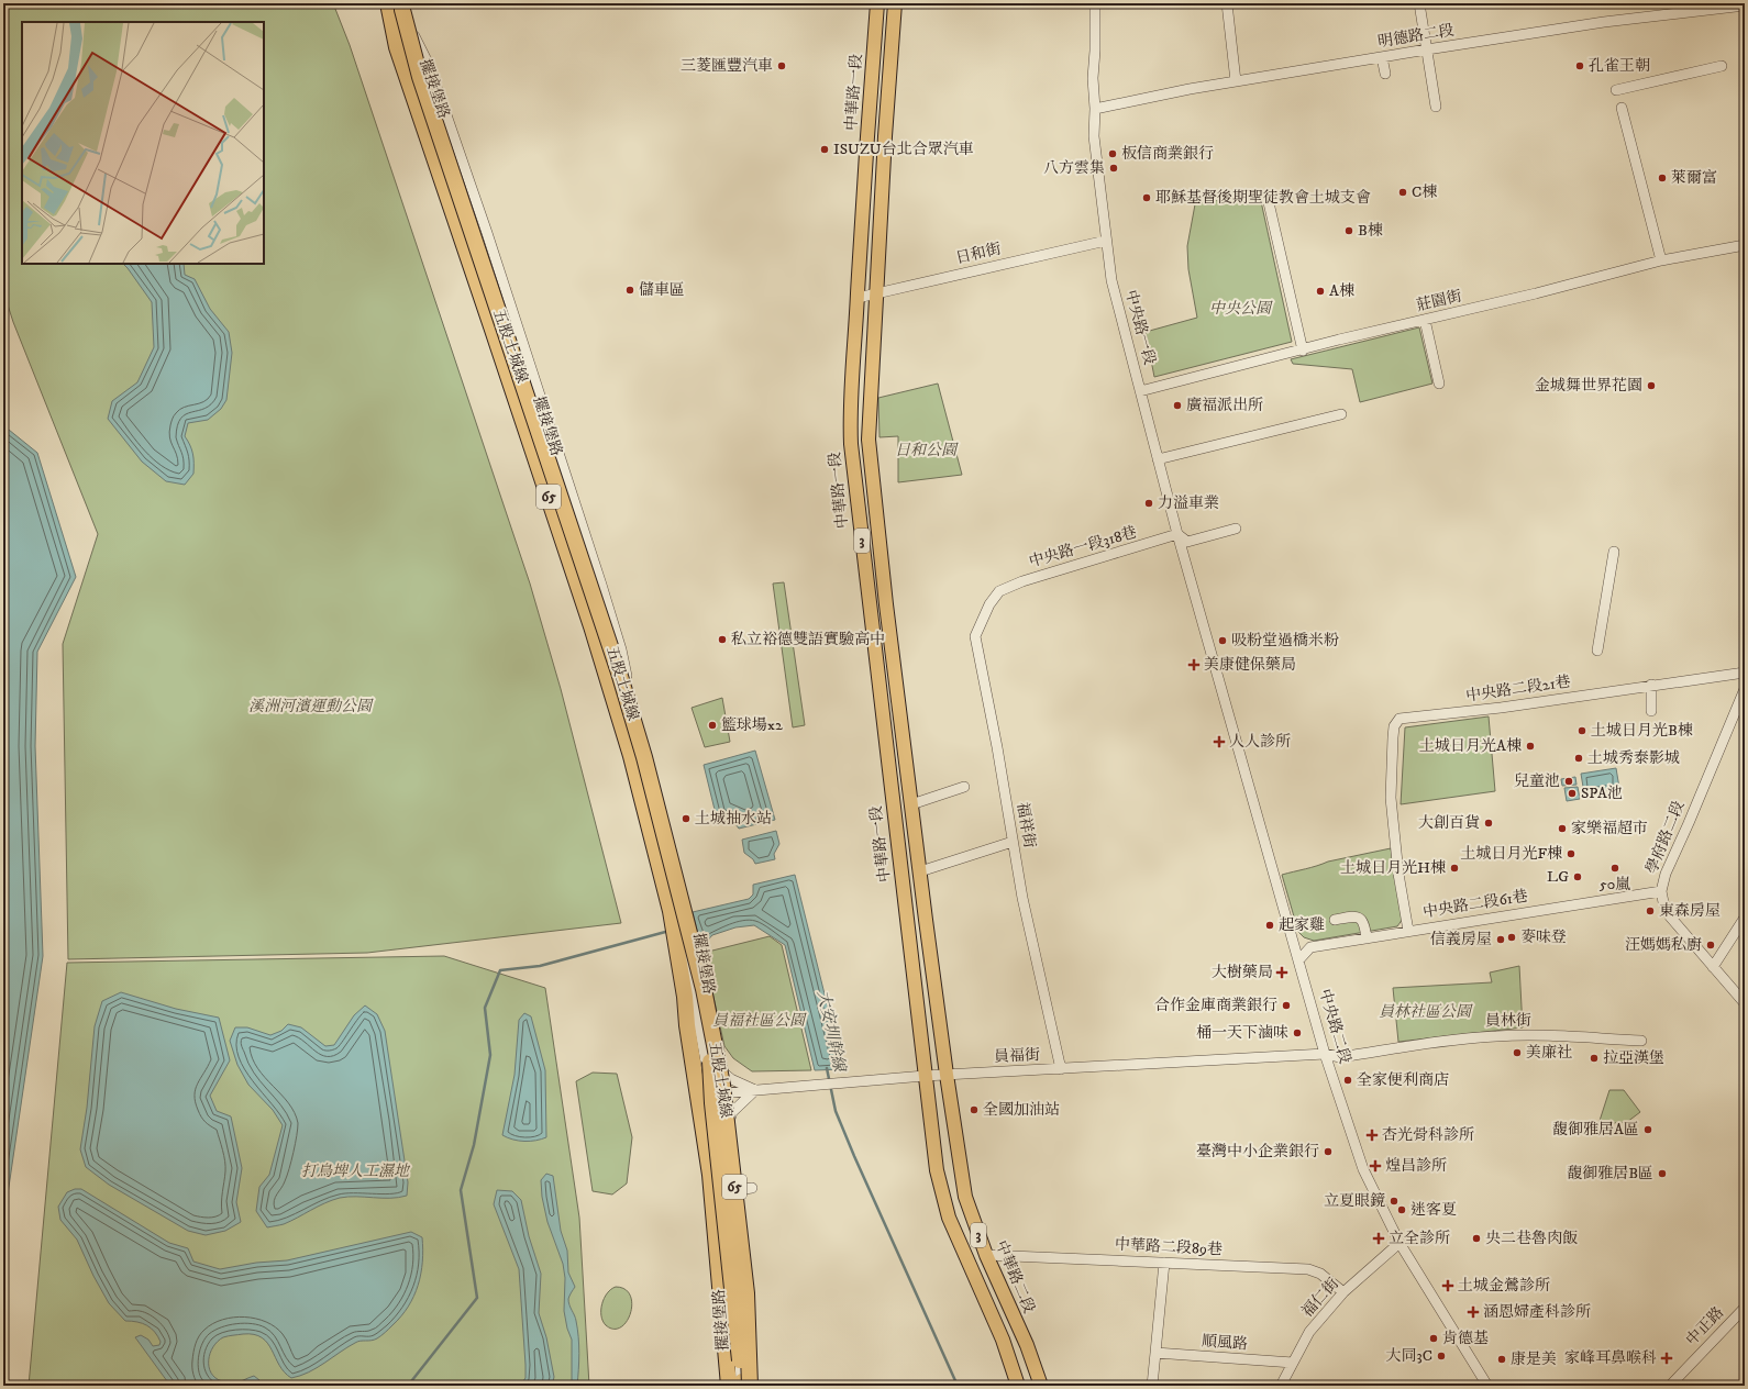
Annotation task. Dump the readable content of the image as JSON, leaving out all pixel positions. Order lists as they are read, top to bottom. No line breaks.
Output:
{"streets":{"highway":["五股土城線","65"],"main road":["中華路一段","3","中華路二段"],"street":["明德路二段","擺接堡路","日和街","莊園街","中央路一段","中央路一段318巷","中央路二段21巷","福祥街","學府路二段","中央路二段61巷","員林街","中央路二段","員福街","中華路二段89巷","福仁街","中正路","順風路"]},"crossings":[["明德路二段","中央路一段"],["擺接堡路","五股土城線"],["擺接堡路","員福街"],["中華路一段","日和街"],["中華路一段","3"],["中華路一段","員福街"],["日和街","中央路一段"],["日和街","3"],["莊園街","中央路一段"],["中央路一段","中央路一段318巷"],["中央路一段","中央路二段"],["3","員福街"],["3","中華路二段"],["中央路一段318巷","福祥街"],["中央路二段21巷","中央路二段61巷"],["福祥街","員福街"],["學府路二段","中央路二段61巷"],["中央路二段61巷","中央路二段"],["員林街","中央路二段"],["員林街","員福街"],["中央路二段","員福街"],["中央路二段","福仁街"],["員福街","中華路二段"],["中華路二段89巷","中華路二段"],["中華路二段89巷","福仁街"],["福仁街","順風路"]],"water":["大安圳幹線"],"parks":["中央公園","日和公園","溪洲河濱運動公園","員林社區公園","員福社區公園","打鳥埤人工濕地"],"places":{"other":["三菱匯豐汽車","孔雀王朝","ISUZU台北合眾汽車","板信商業銀行","八方雲集","萊爾富","C棟","耶穌基督後期聖徒教會土城支會","B棟","儲車區","A棟","金城舞世界花園","廣福派出所","力溢車業","私立裕德雙語實驗高中","吸粉堂過橋米粉","籃球場x2","土城日月光B棟","土城日月光A棟","土城秀泰影城","兒童池","SPA池","土城抽水站","大創百貨","家樂福超市","土城日月光F棟","土城日月光H棟","50嵐","LG","東森房屋","起家雞","麥味登","信義房屋","汪媽媽私廚","合作金庫商業銀行","桶一天下滷味","美廉社","拉亞漢堡","全家便利商店","全國加油站","馥御雅居A區","臺灣中小企業銀行","馥御雅居B區","立夏眼鏡","迷客夏","央二巷魯肉飯","肯德基","大同3C","康是美"],"health":["美康健保藥局","人人診所","大樹藥局","杏光骨科診所","煌昌診所","立全診所","土城金鶯診所","涵恩婦產科診所","家峰耳鼻喉科"]}}
